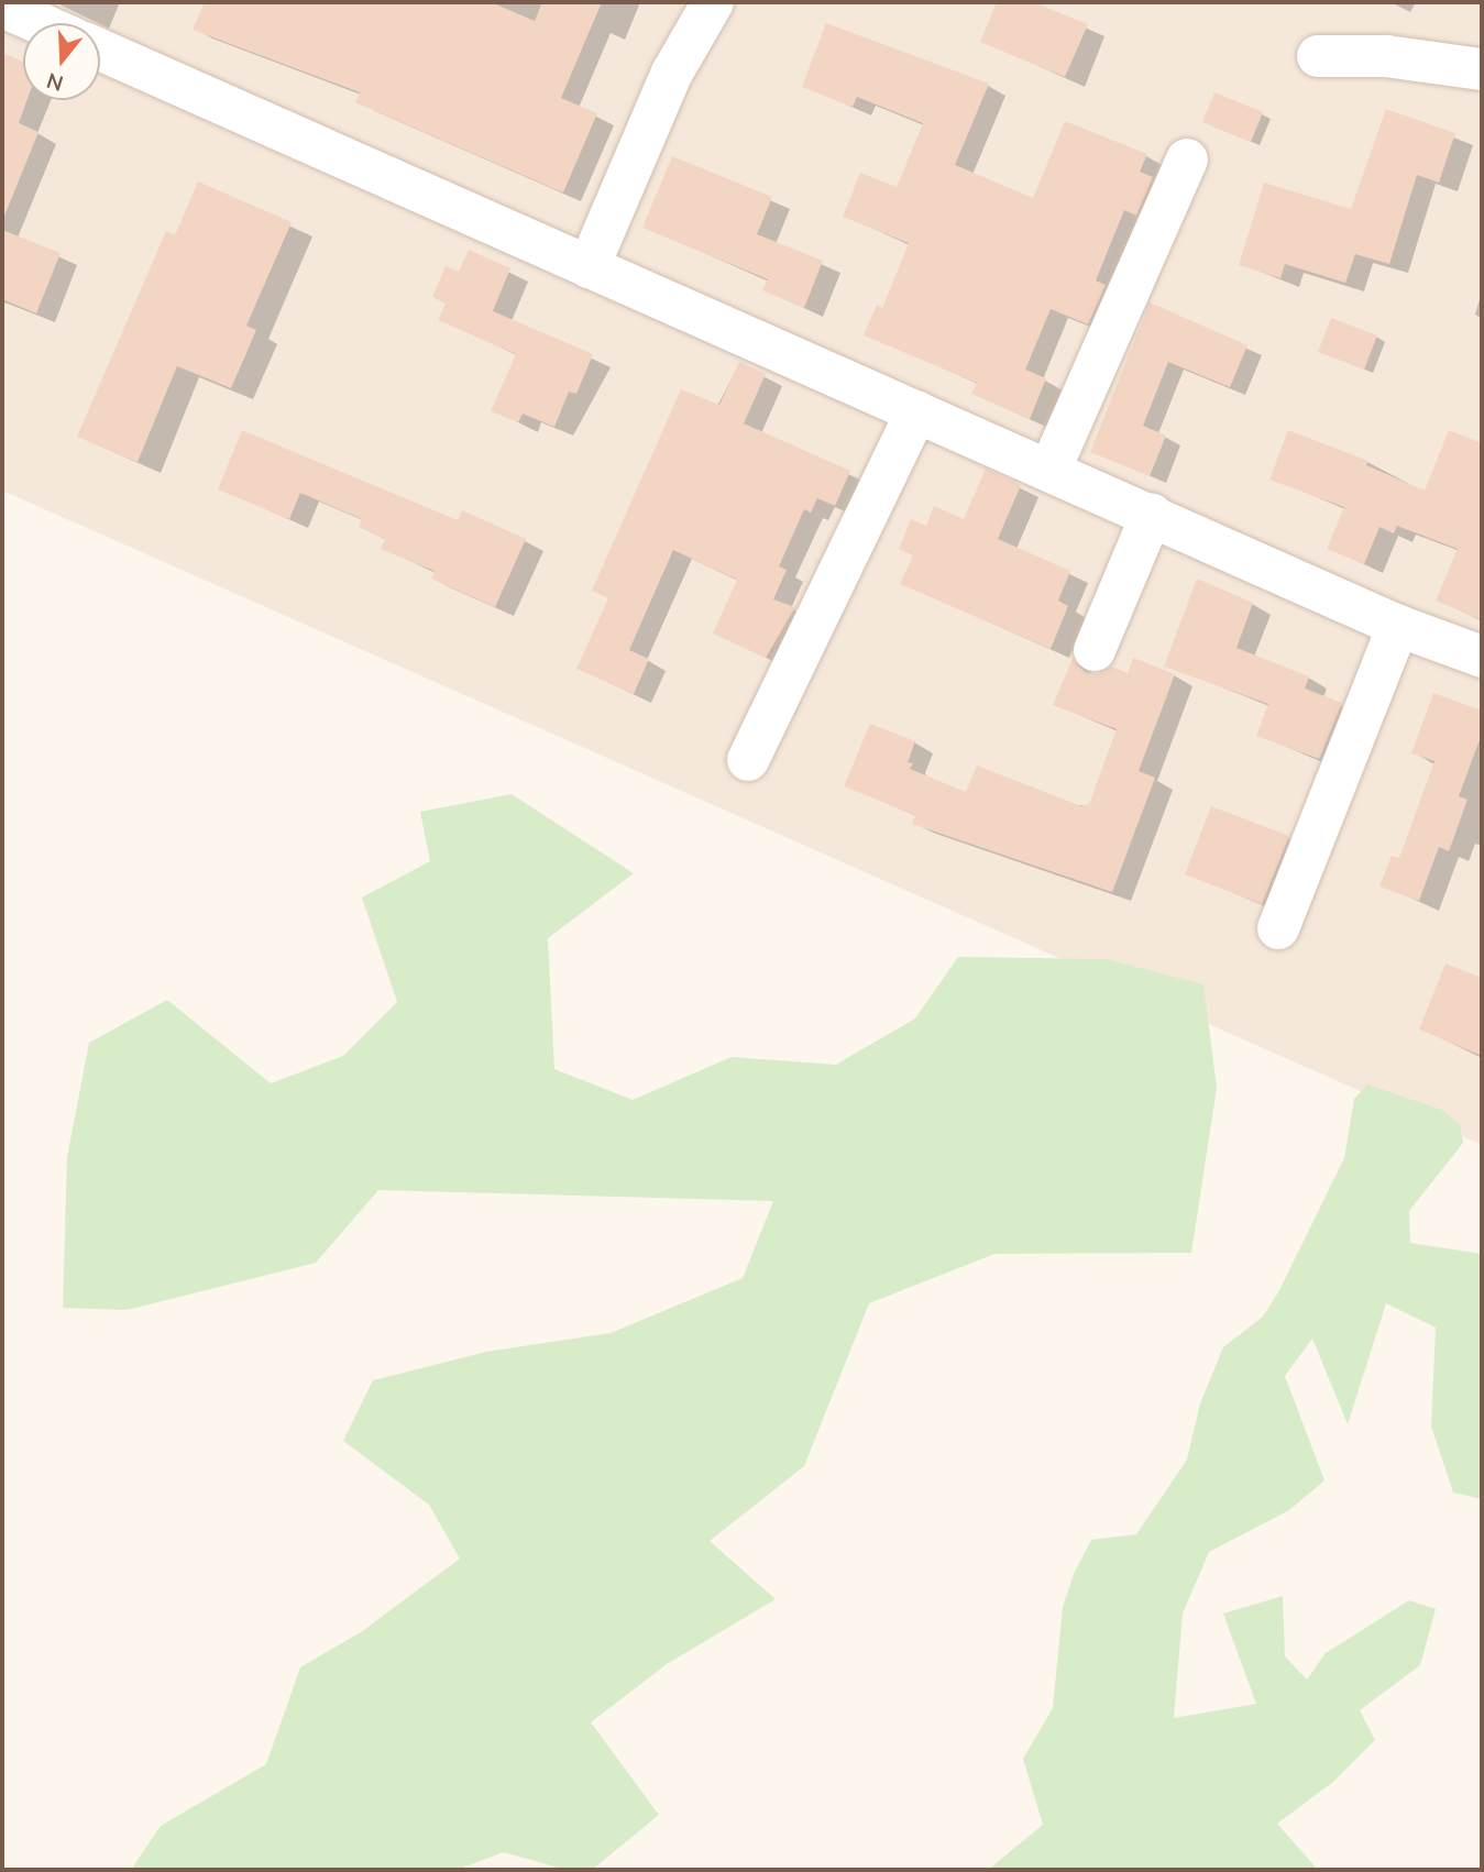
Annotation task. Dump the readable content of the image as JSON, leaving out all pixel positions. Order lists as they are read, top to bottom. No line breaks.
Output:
{"north":"bottom"}
